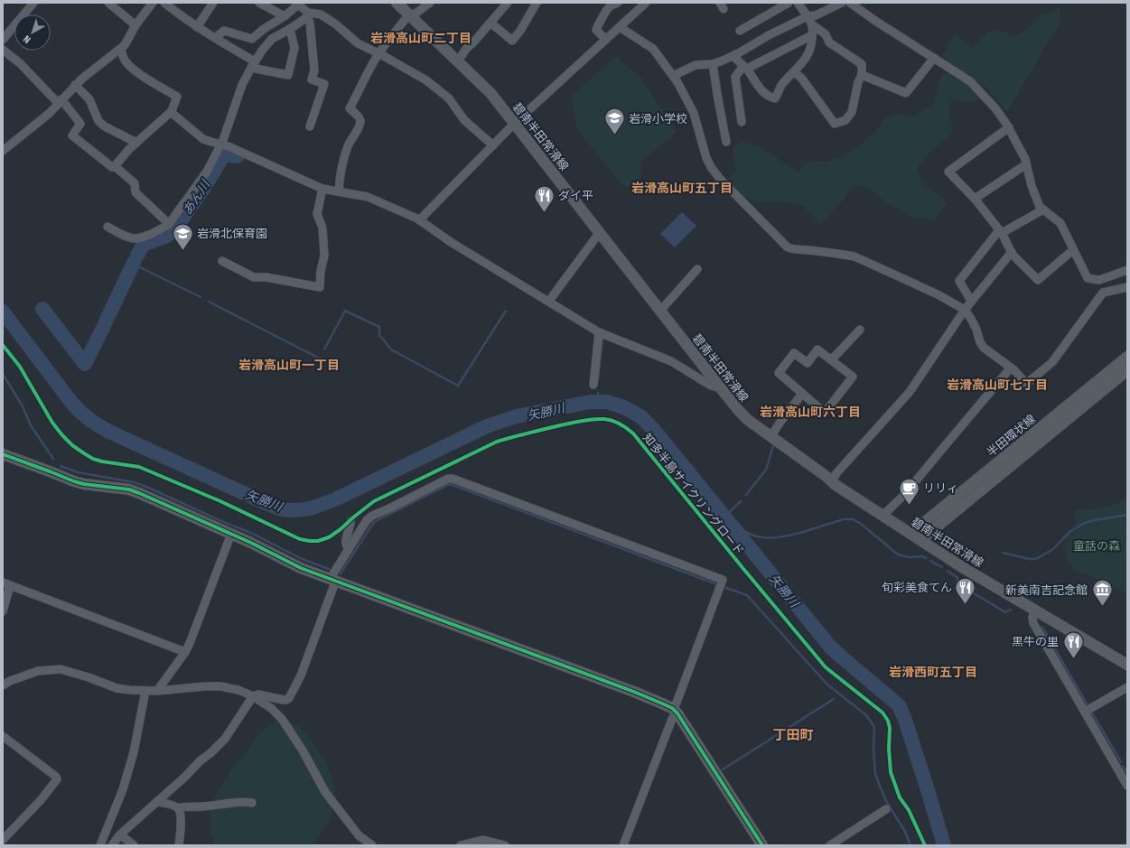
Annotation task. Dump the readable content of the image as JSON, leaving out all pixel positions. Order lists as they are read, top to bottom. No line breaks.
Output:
{"streets":{"main road":["碧南半田常滑線","半田環状線"],"cycle path":["知多半島サイクリングロード"]},"crossings":[["碧南半田常滑線","半田環状線"]],"districts":["岩滑高山町二丁目","岩滑高山町五丁目","岩滑高山町一丁目","岩滑高山町七丁目","岩滑高山町六丁目","岩滑西町五丁目","丁田町"],"water":["あん川","矢勝川"],"parks":["童話の森"],"places":{"school or university":["岩滑小学校","岩滑北保育園"],"restaurant":["ダイ平","旬彩美食てん","黒牛の里"],"cafe":["リリィ"],"museum":["新美南吉記念館"]},"north":"bottom left"}
